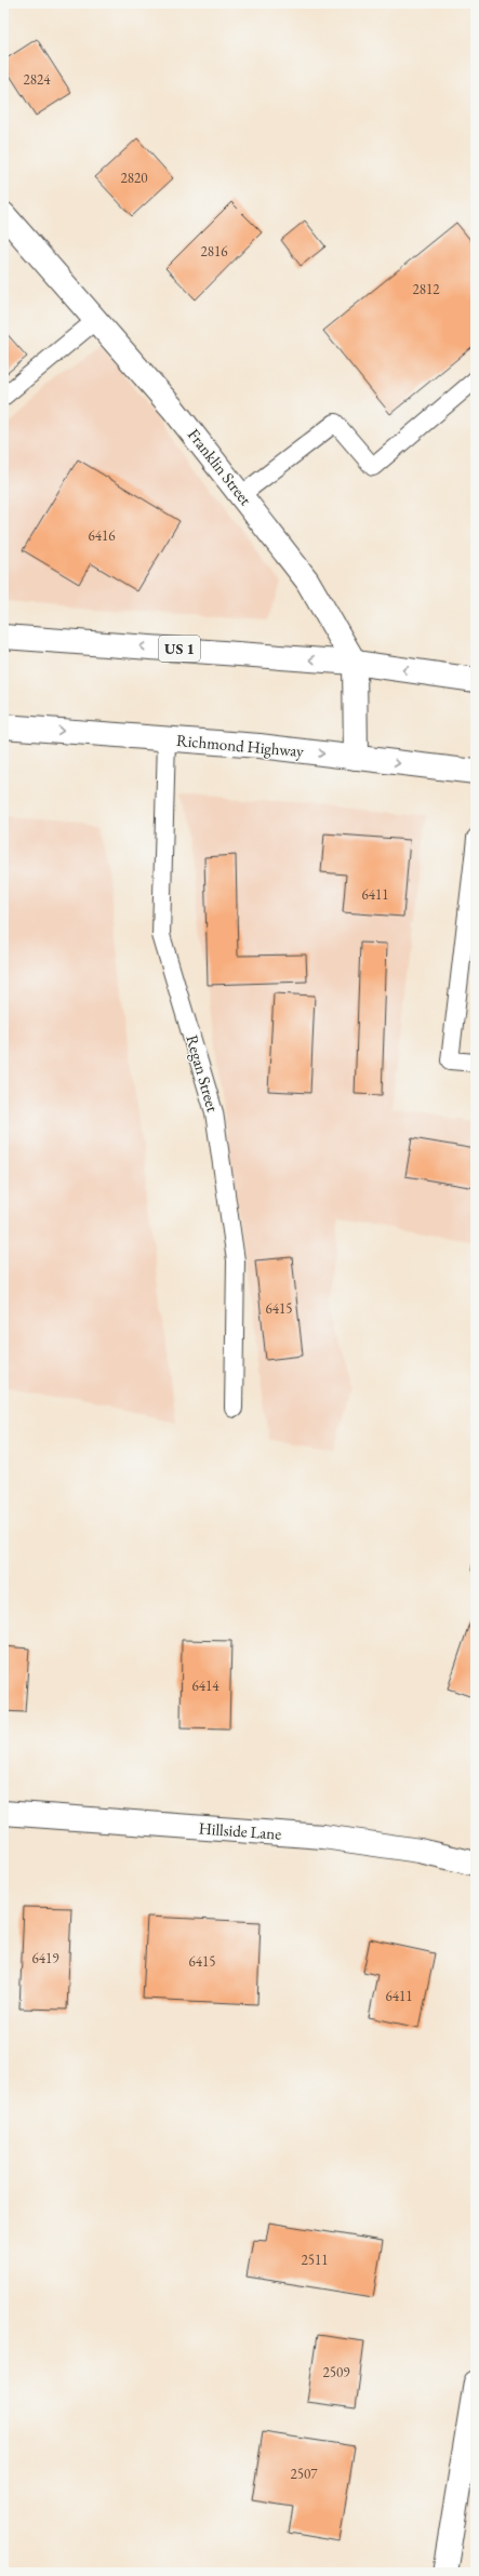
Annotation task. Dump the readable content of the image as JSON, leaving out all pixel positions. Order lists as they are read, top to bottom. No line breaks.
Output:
{"streets":{"main road":["Franklin Street","US 1","Richmond Highway","Hillside Lane"],"lane":["Regan Street"]},"crossings":[["Franklin Street","US 1"],["Franklin Street","Richmond Highway"],["Richmond Highway","Regan Street"]],"house_numbers":["2824","2820","2816","2812","6416","6411","6415","6414","6419","6415","6411","2511","2509","2507"]}
